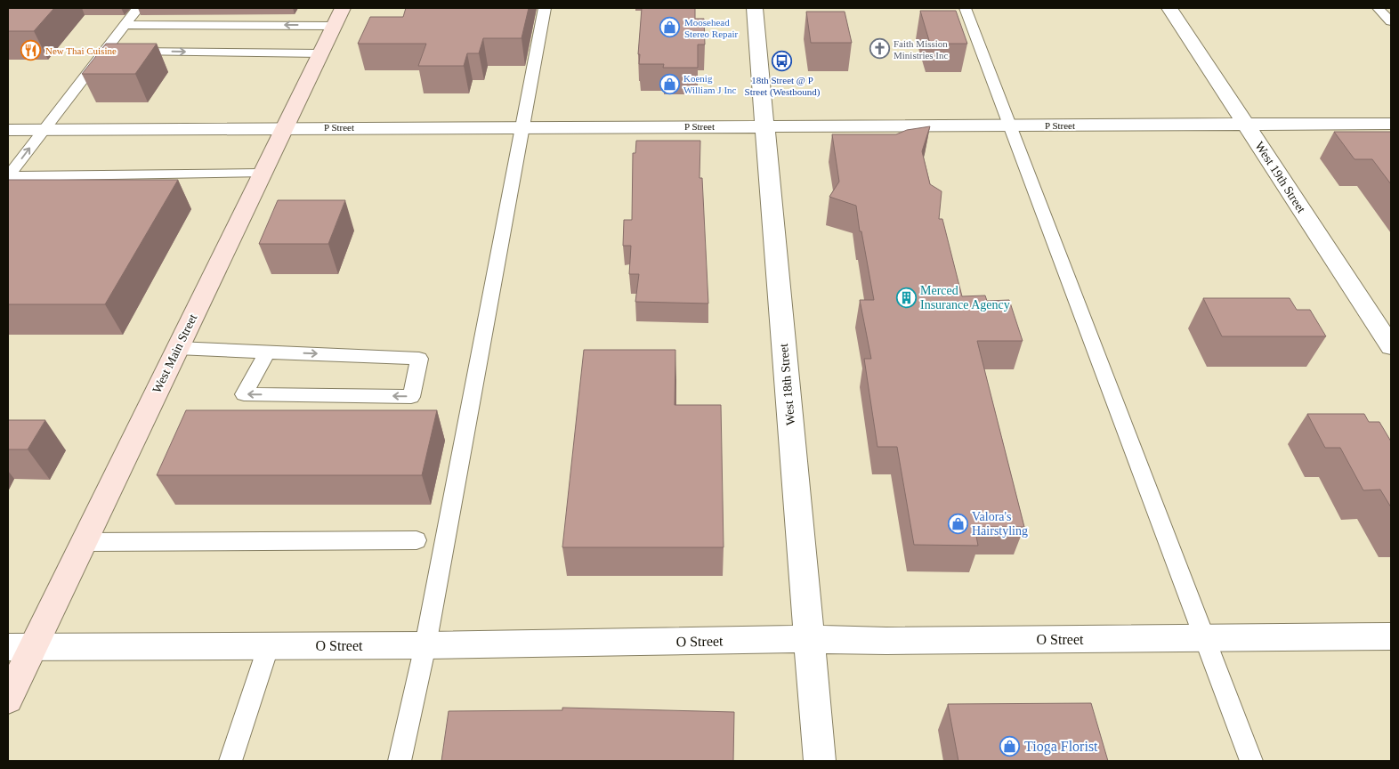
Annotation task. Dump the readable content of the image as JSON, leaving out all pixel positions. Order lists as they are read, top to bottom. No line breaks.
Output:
{"streets":{"street":["P Street","West 19th Street","West Main Street","West 18th Street","O Street"]},"crossings":[["P Street","West 19th Street"],["P Street","West Main Street"],["P Street","West 18th Street"],["West Main Street","O Street"],["West 18th Street","O Street"]],"places":{"shop":["Moosehead Stereo Repair","Koenig William J Inc","Valora's Hairstyling","Tioga Florist"],"church":["Faith Mission Ministries Inc"],"restaurant":["New Thai Cuisine"],"bus stop":["18th Street @ P Street (Westbound)"],"building":["Merced Insurance Agency"]}}
